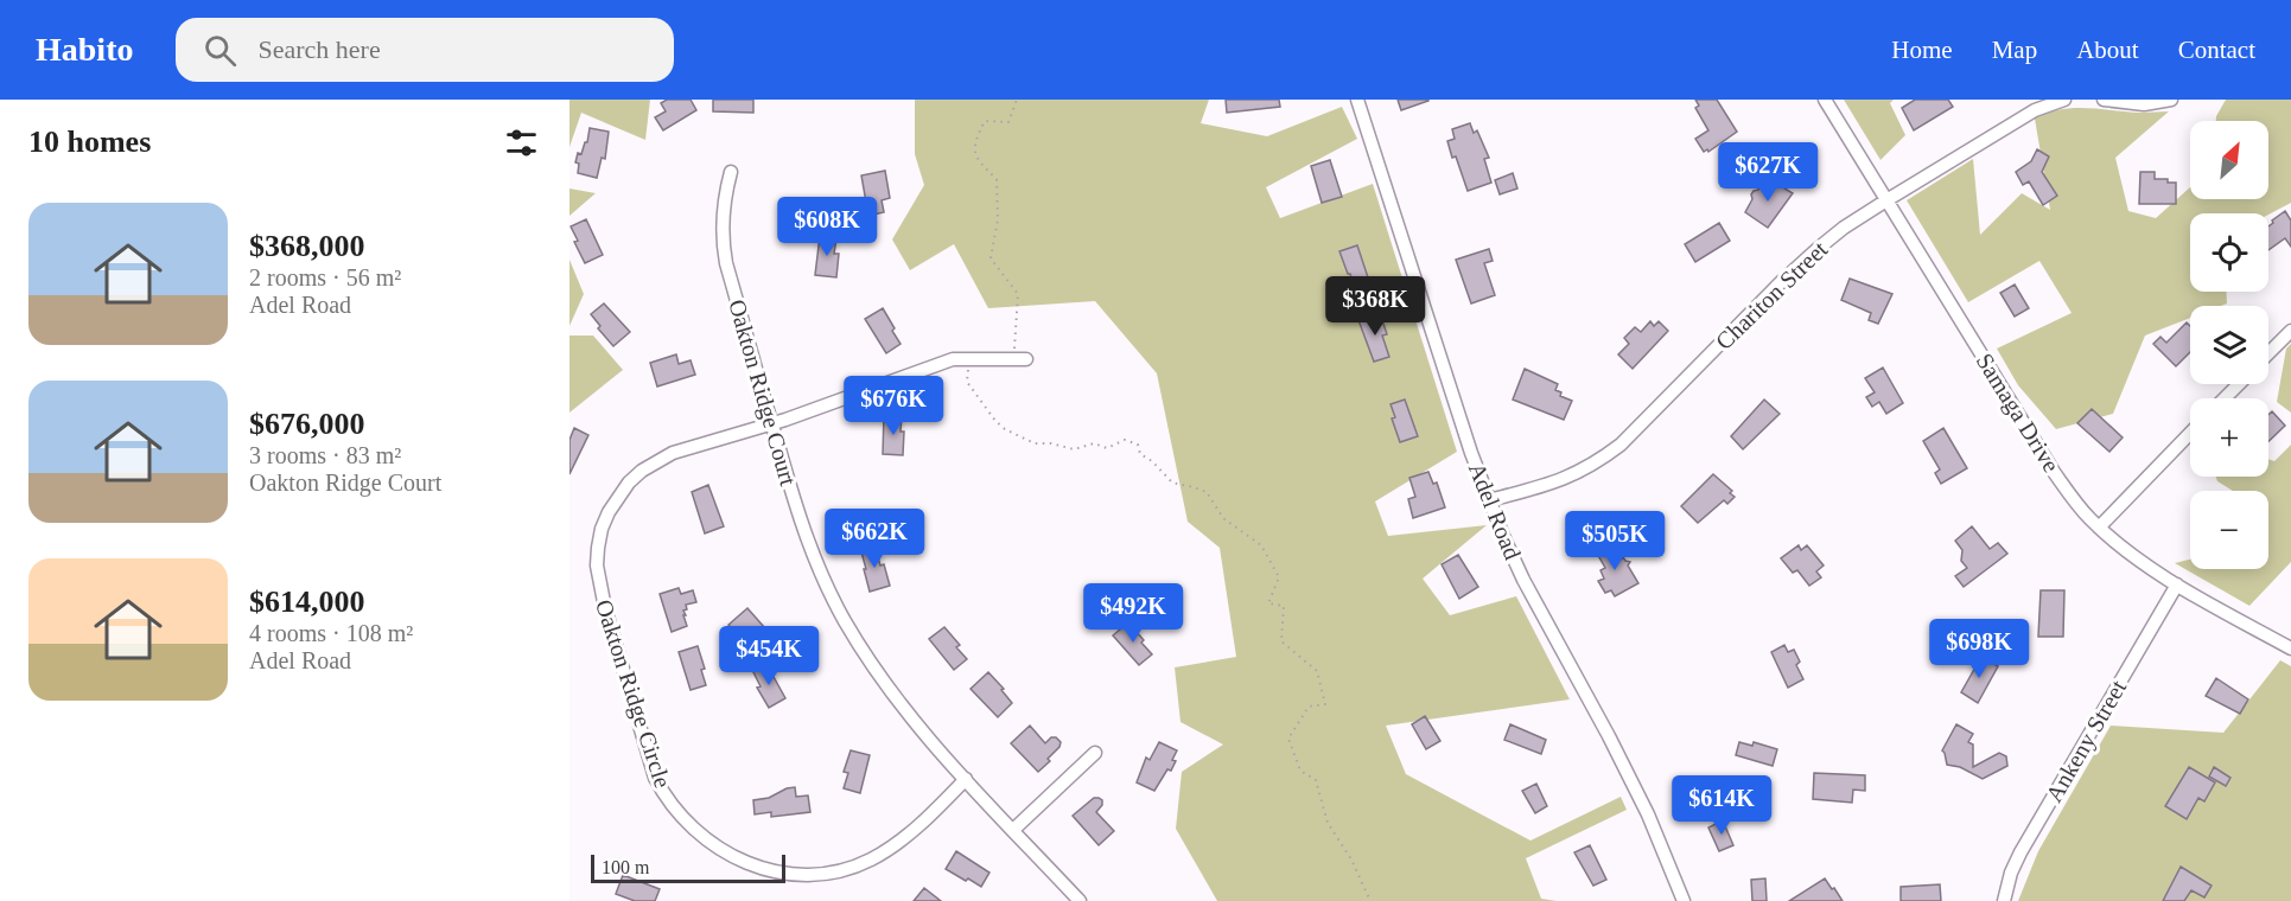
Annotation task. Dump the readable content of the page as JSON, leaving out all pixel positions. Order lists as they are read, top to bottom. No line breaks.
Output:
{"streets":{"street":["Chariton Street","Oakton Ridge Court","Samaga Drive","Adel Road","Oakton Ridge Circle","Ankeny Street"]},"crossings":[["Chariton Street","Samaga Drive"],["Chariton Street","Adel Road"],["Oakton Ridge Court","Oakton Ridge Circle"],["Samaga Drive","Ankeny Street"]],"scale_bar":"100 m","north":"top right","page":{"header":"Habito","search":"Search here","nav":["Home","Map","About","Contact"],"heading":"10 homes","map_buttons":["+","−"],"price":["$627K","$608K","$368K","$676K","$662K","$505K","$492K","$698K","$454K","$614K"],"list":[{"name":"$368,000","note":"2 rooms · 56 m² · Adel Road"},{"name":"$676,000","note":"3 rooms · 83 m² · Oakton Ridge Court"},{"name":"$614,000","note":"4 rooms · 108 m² · Adel Road"}],"scale":"100 m"}}
